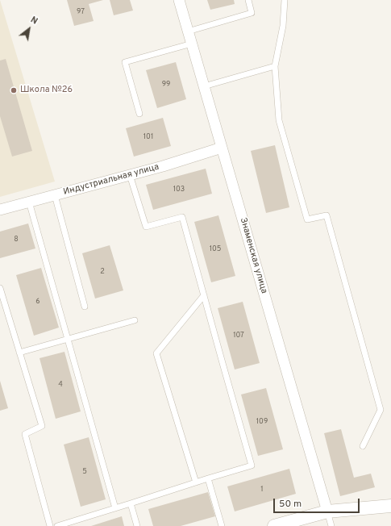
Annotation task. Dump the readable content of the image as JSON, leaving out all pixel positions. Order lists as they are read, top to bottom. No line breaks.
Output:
{"streets":{"street":["Индустриальная улица","Знаменская улица"]},"crossings":[["Индустриальная улица","Знаменская улица"]],"places":["Школа №26"],"house_numbers":["97","99","101","103","8","105","2","6","107","4","109","5","1"],"scale_bar":"50 m","north":"top right"}
